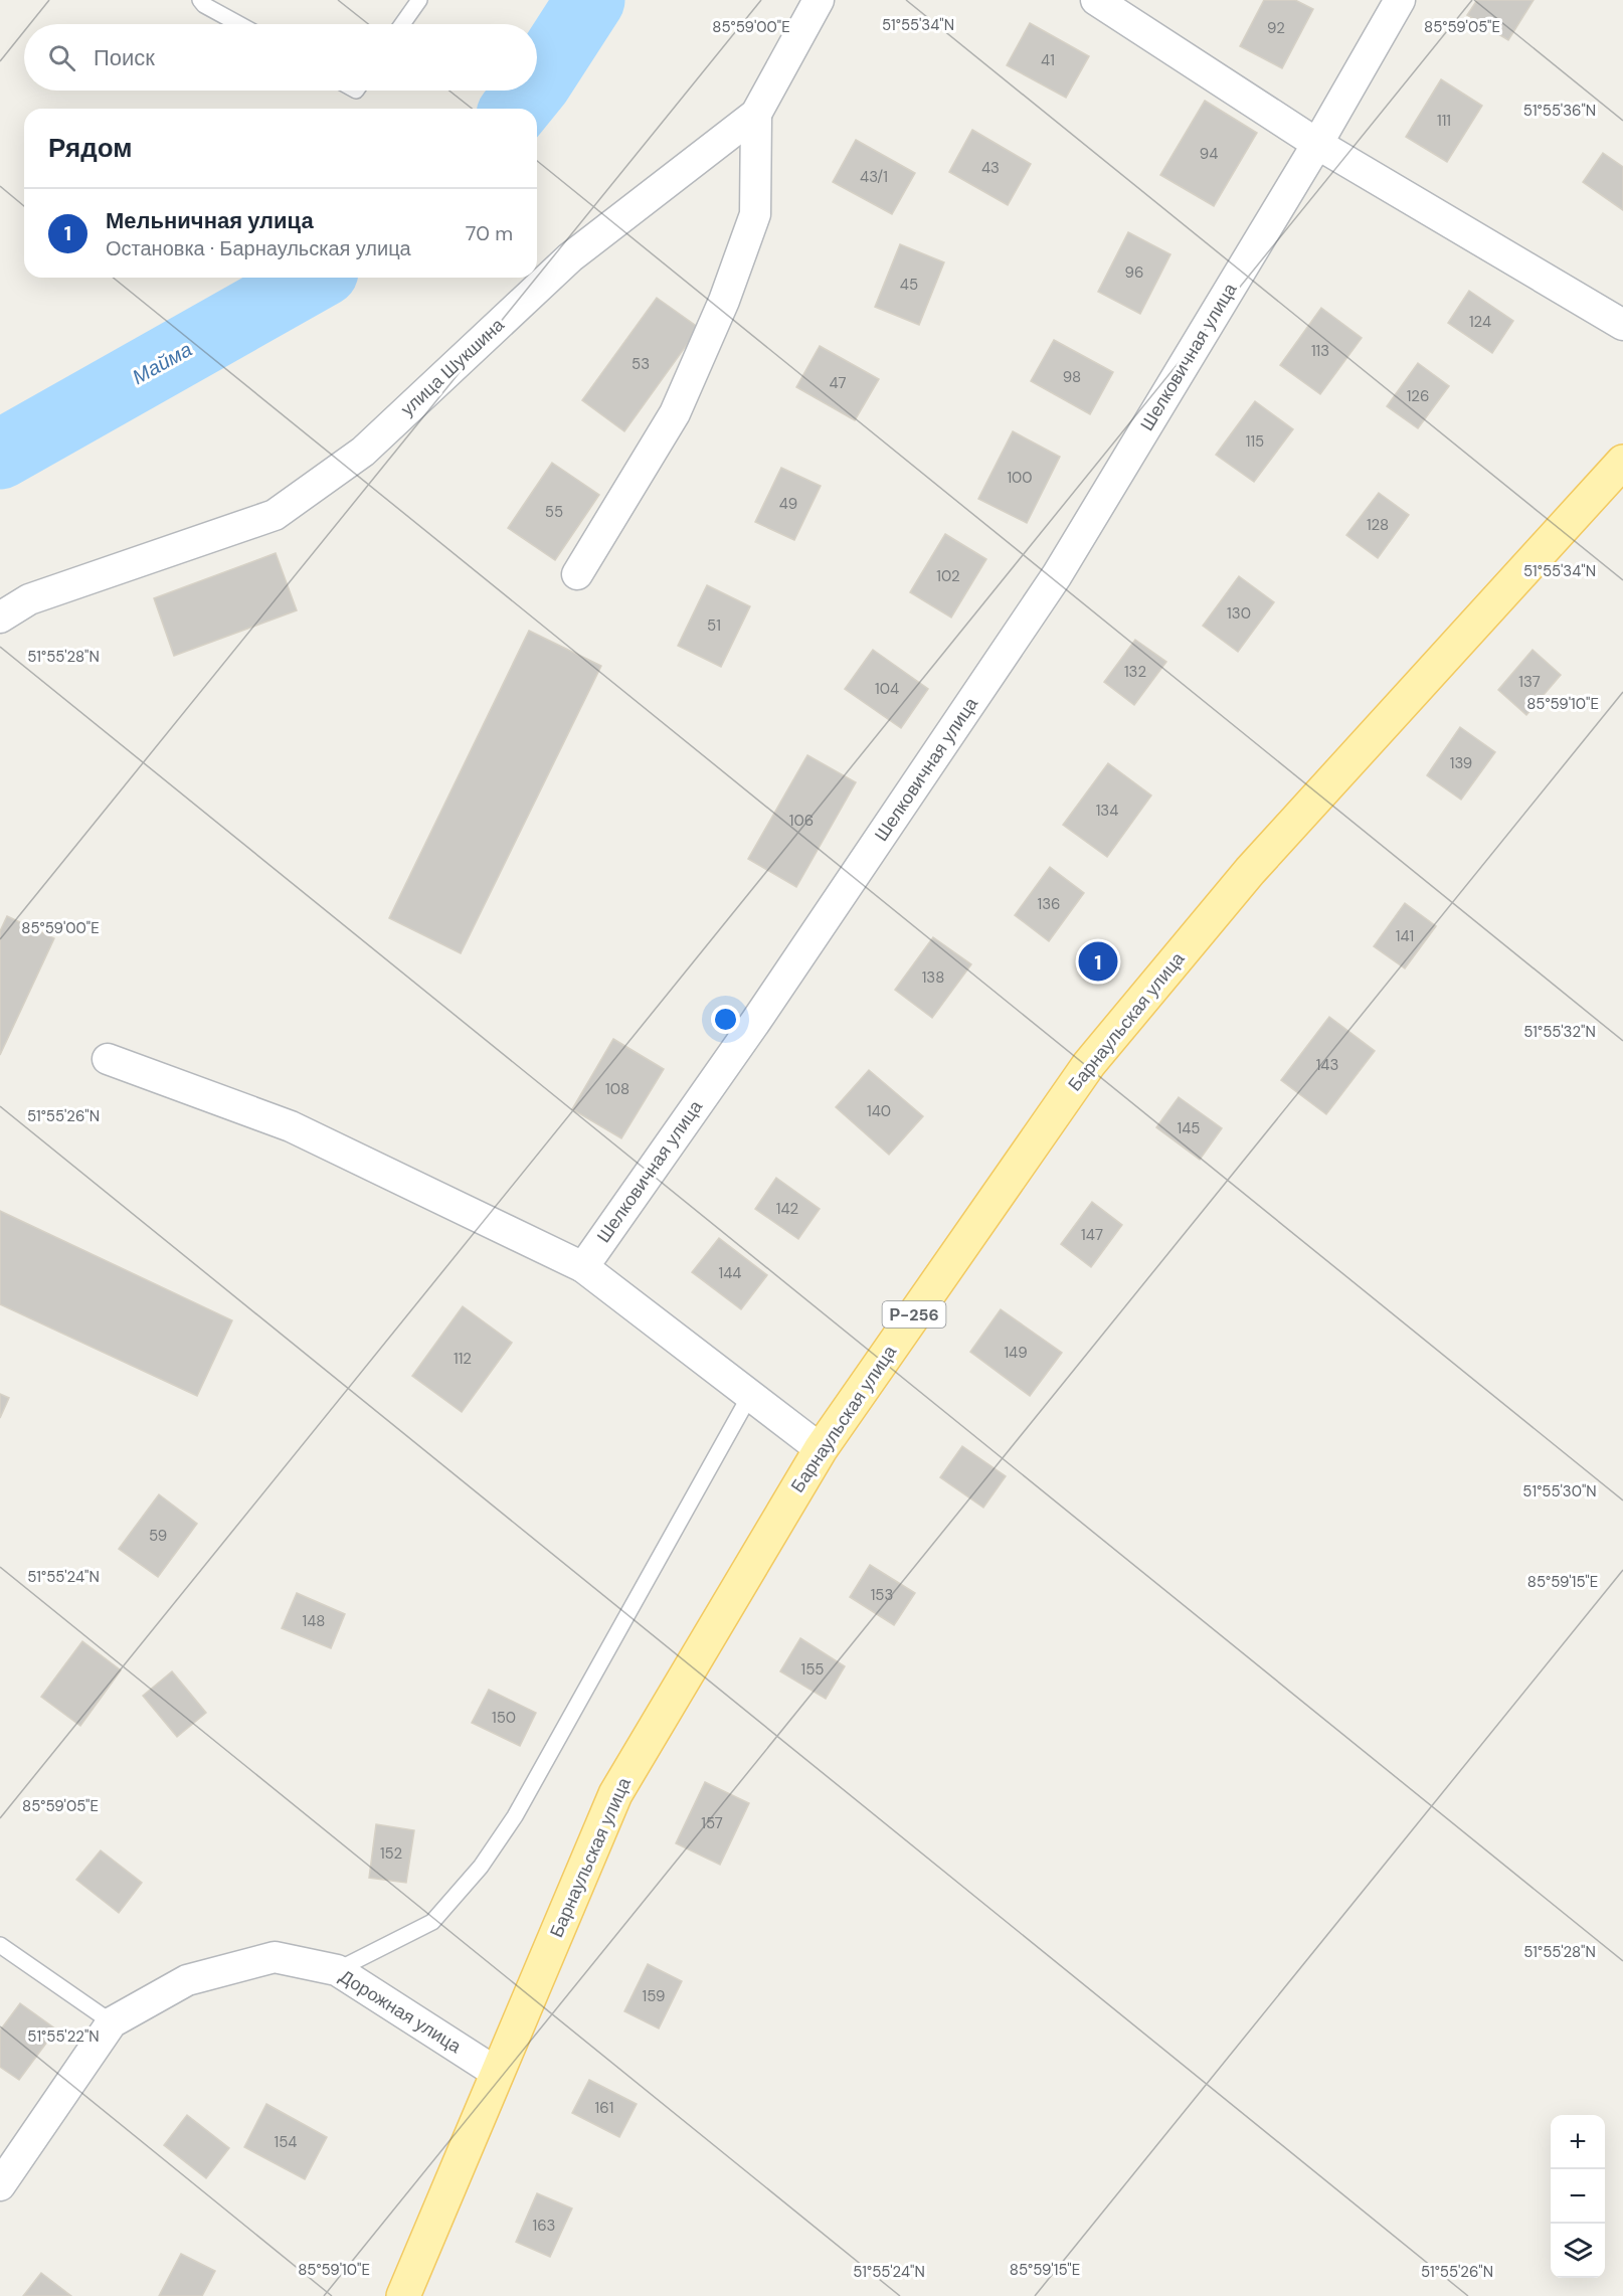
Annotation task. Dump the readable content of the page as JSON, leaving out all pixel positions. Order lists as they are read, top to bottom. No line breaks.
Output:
{"streets":{"main road":["Барнаульская улица","Р-256"],"street":["Шелковичная улица","улица Шукшина","Дорожная улица"]},"crossings":[["Барнаульская улица","Дорожная улица"]],"water":["Майма"],"house_numbers":["92","41","111","94","43","43/1","96","45","124","113","53","98","47","126","115","100","49","55","128","102","130","51","132","137","104","139","134","106","136","141","138","143","108","140","145","142","147","144","149","112","59","153","148","155","150","157","152","159","161","154","163"],"page":{"search":"Поиск","heading":"Рядом","list":[{"mark":"1","name":"Мельничная улица","note":"Остановка · Барнаульская улица","value":"70 m"}],"pins":"1","map_buttons":["+","−"]},"coordinates":["51°55'34\"N","85°59'00\"E","85°59'05\"E","51°55'36\"N","51°55'28\"N","85°59'10\"E","51°55'32\"N","51°55'26\"N","51°55'30\"N","51°55'24\"N","85°59'15\"E","51°55'22\"N"]}
